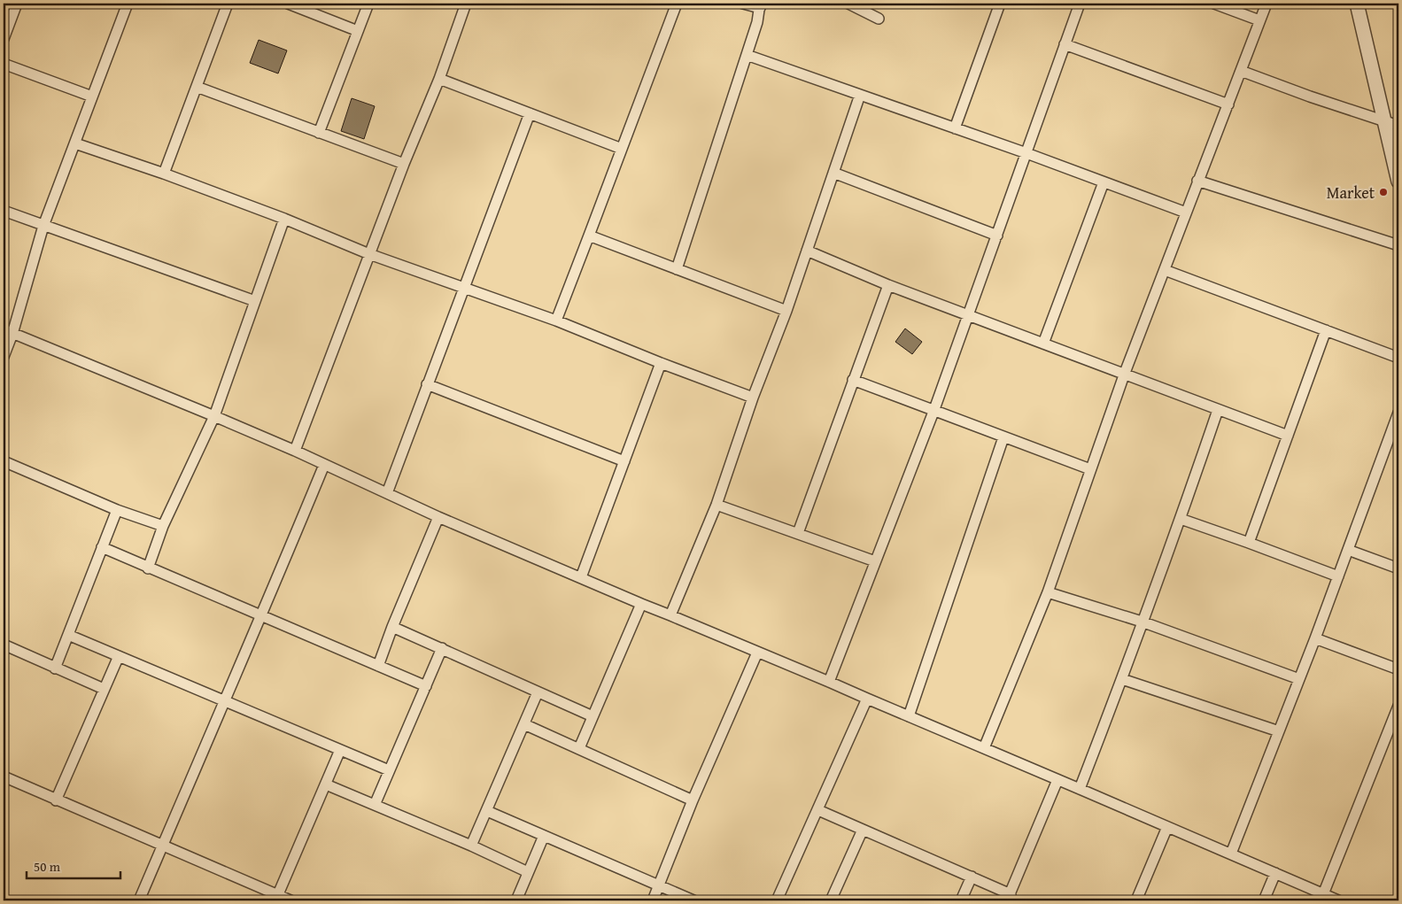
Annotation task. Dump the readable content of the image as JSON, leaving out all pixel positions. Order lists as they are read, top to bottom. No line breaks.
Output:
{"places":["Market"],"scale_bar":"50 m"}
